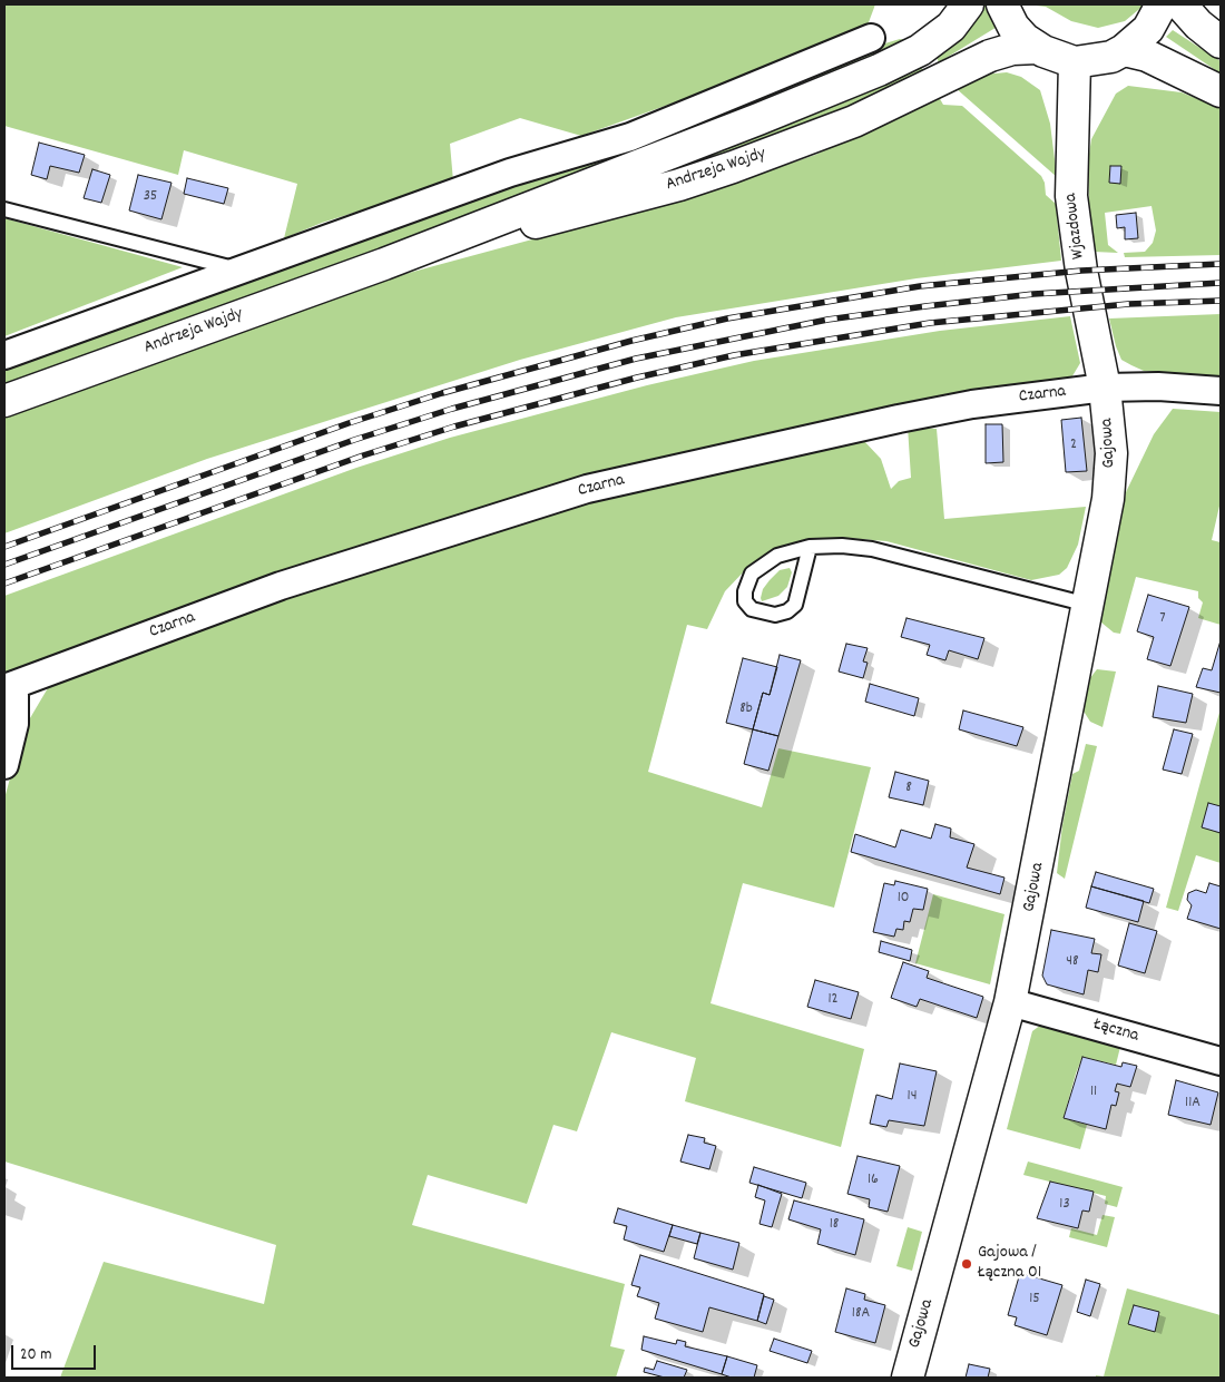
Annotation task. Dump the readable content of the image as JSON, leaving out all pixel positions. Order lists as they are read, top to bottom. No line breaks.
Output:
{"streets":{"main road":["Andrzeja Wajdy","Wjazdowa","Gajowa"],"street":["Czarna","Łączna"]},"crossings":[["Andrzeja Wajdy","Wjazdowa"],["Wjazdowa","Czarna"],["Wjazdowa","Gajowa"],["Czarna","Gajowa"],["Gajowa","Łączna"]],"places":["Gajowa / Łączna 01"],"house_numbers":["35","2","7","8b","8","10","48","12","11","14","11A","16","13","18","15","18A"],"scale_bar":"20 m"}
